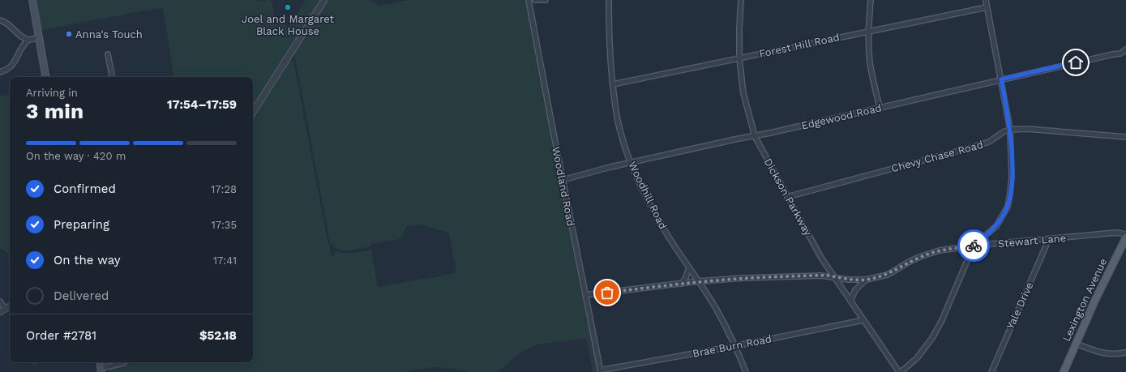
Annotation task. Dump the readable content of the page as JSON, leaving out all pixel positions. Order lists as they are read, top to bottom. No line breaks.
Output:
{"streets":{"main road":["Lexington Avenue"],"street":["Forest Hill Road","Edgewood Road","Chevy Chase Road","Woodland Road","Woodhill Road","Dickson Parkway","Stewart Lane","Yale Drive","Brae Burn Road"]},"crossings":[["Forest Hill Road","Woodhill Road"],["Forest Hill Road","Dickson Parkway"],["Edgewood Road","Woodland Road"],["Edgewood Road","Woodhill Road"],["Edgewood Road","Dickson Parkway"],["Chevy Chase Road","Dickson Parkway"],["Woodland Road","Stewart Lane"],["Woodland Road","Brae Burn Road"],["Woodhill Road","Stewart Lane"],["Woodhill Road","Brae Burn Road"],["Dickson Parkway","Stewart Lane"],["Dickson Parkway","Brae Burn Road"],["Stewart Lane","Yale Drive"]],"places":["Joel and Margaret Black House","Anna's Touch"],"page":{"heading":["3 min","Arriving in","17:54–17:59"],"panel":["Order #2781","$52.18"],"bar":"On the way · 420 m","list":[["Confirmed","17:28"],["Preparing","17:35"],["On the way","17:41"],"Delivered"]}}
